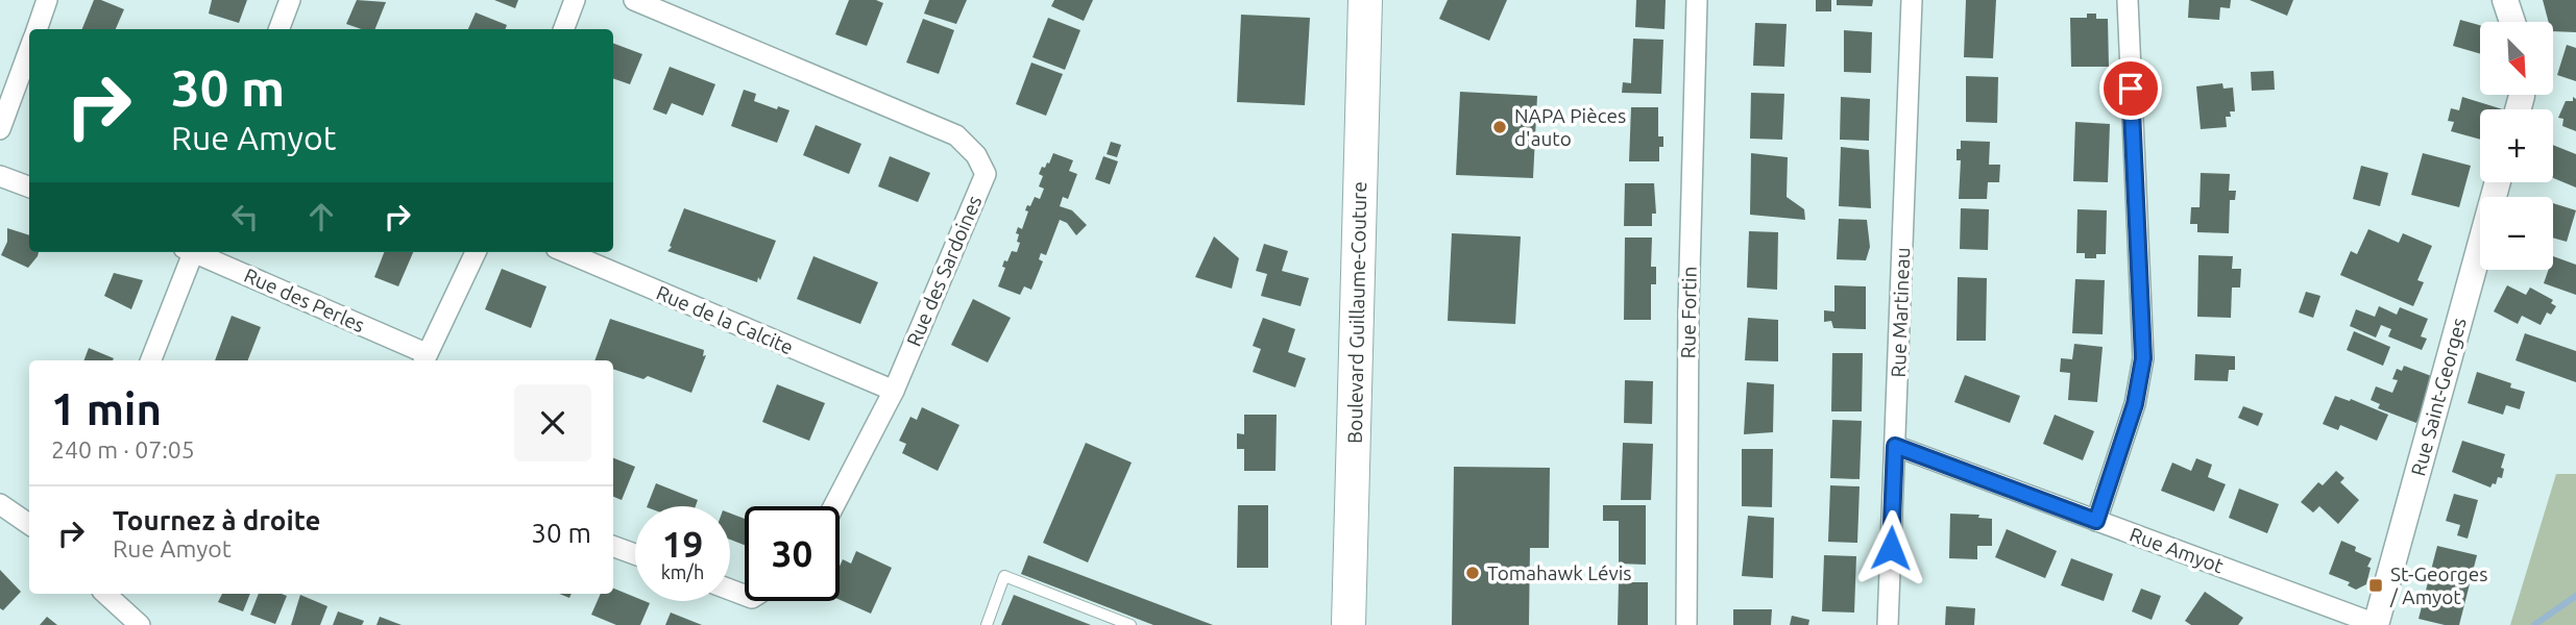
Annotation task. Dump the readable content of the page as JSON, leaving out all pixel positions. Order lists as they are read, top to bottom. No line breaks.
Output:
{"streets":{"main road":["Boulevard Guillaume-Couture"],"street":["Rue des Sardoines","Rue des Perles","Rue Fortin","Rue Martineau","Rue de la Calcite","Rue Saint-Georges","Rue Amyot"]},"crossings":[["Rue des Sardoines","Rue de la Calcite"],["Rue Martineau","Rue Amyot"],["Rue Saint-Georges","Rue Amyot"]],"places":{"other":["NAPA Pièces d'auto","Tomahawk Lévis"],"transit":["St-Georges / Amyot"]},"north":"bottom right","page":{"map_buttons":["+","−"],"turn":["30 m","Rue Amyot"],"heading":["1 min","240 m · 07:05"],"list":[{"name":"Tournez à droite","note":"Rue Amyot","value":"30 m"}],"speed":"19 km/h","limit":"30"}}
